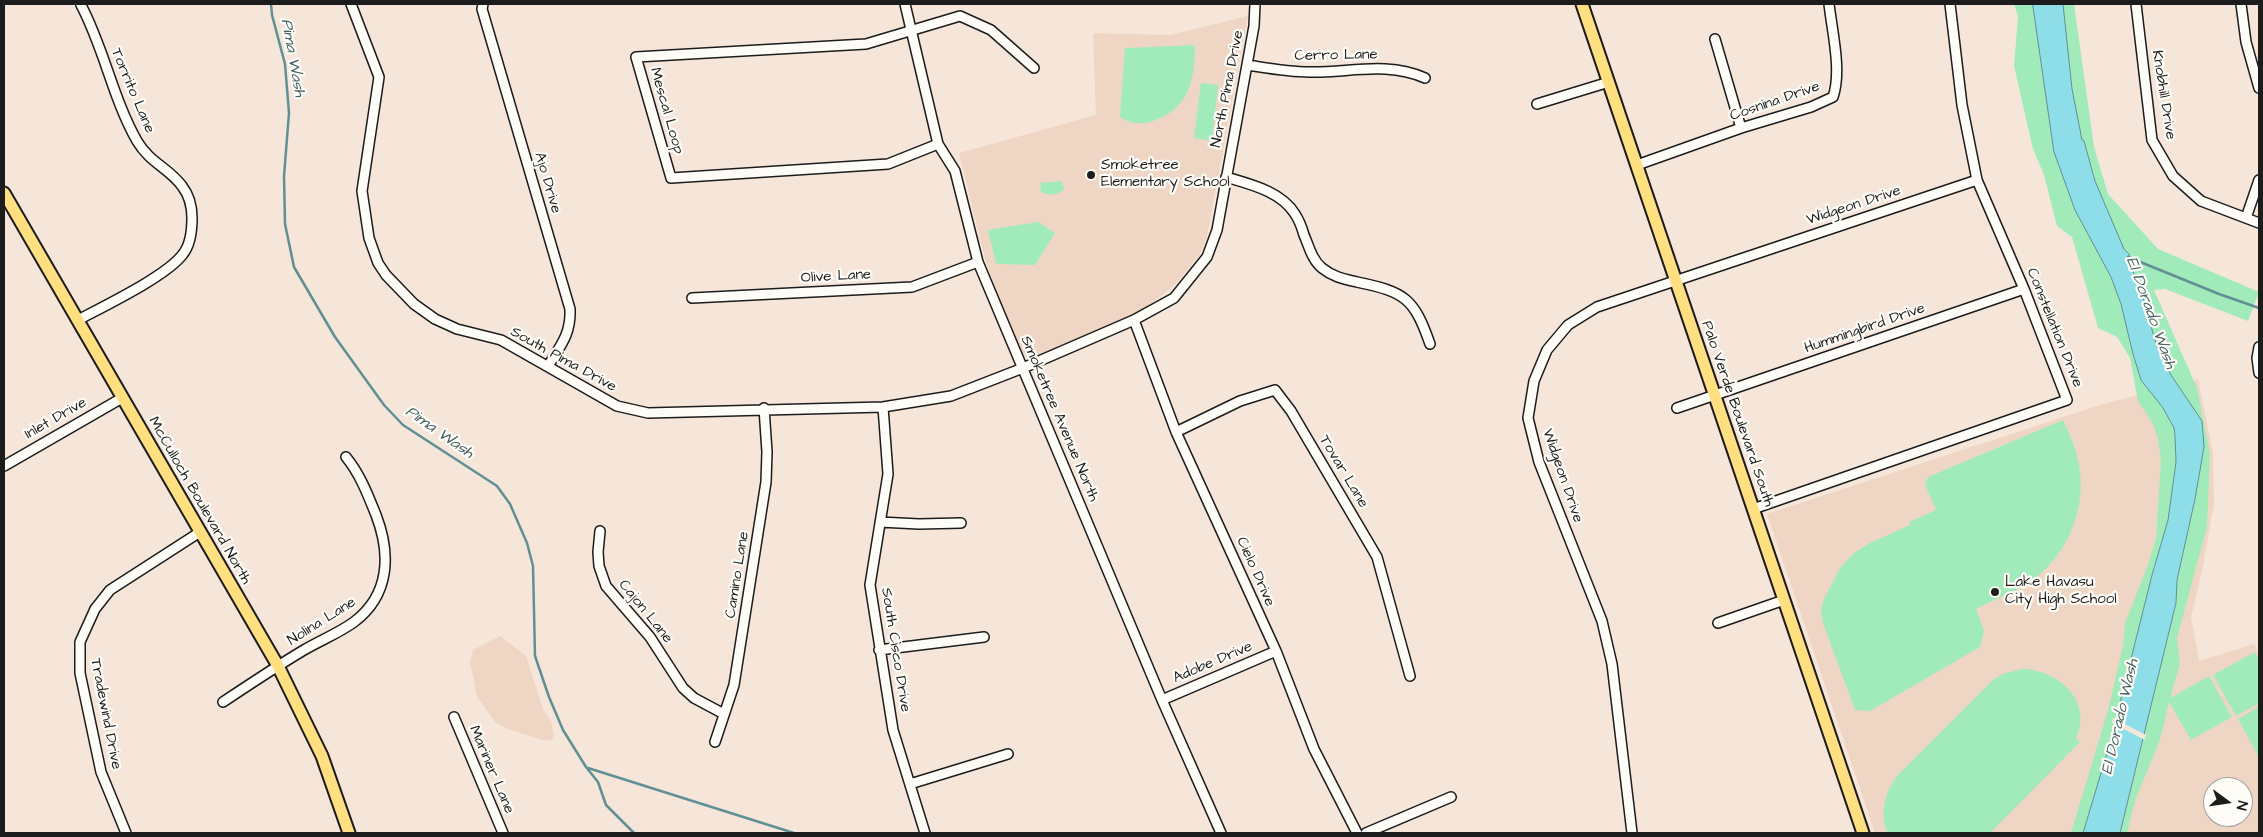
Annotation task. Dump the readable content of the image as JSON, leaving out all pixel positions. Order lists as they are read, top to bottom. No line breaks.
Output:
{"streets":{"main road":["Palo Verde Boulevard South","McCulloch Boulevard North"],"street":["Cerro Lane","North Pima Drive","Torrito Lane","Knobhill Drive","Cosnina Drive","Mescal Loop","Ajo Drive","Widgeon Drive","Olive Lane","Constellation Drive","Hummingbird Drive","South Pima Drive","Inlet Drive","Smoketree Avenue North","Tovar Lane","Cielo Drive","Camino Lane","Cajon Lane","Nolina Lane","South Cisco Drive","Adobe Drive","Tradewind Drive","Mariner Lane"]},"crossings":[["Cerro Lane","North Pima Drive"],["North Pima Drive","South Pima Drive"],["North Pima Drive","Smoketree Avenue North"],["North Pima Drive","Cielo Drive"],["Torrito Lane","McCulloch Boulevard North"],["Cosnina Drive","Palo Verde Boulevard South"],["Mescal Loop","Smoketree Avenue North"],["Ajo Drive","South Pima Drive"],["Widgeon Drive","Constellation Drive"],["Widgeon Drive","Palo Verde Boulevard South"],["Olive Lane","Smoketree Avenue North"],["Constellation Drive","Hummingbird Drive"],["Constellation Drive","Palo Verde Boulevard South"],["Hummingbird Drive","Palo Verde Boulevard South"],["South Pima Drive","Smoketree Avenue North"],["South Pima Drive","Camino Lane"],["South Pima Drive","South Cisco Drive"],["Inlet Drive","McCulloch Boulevard North"],["Smoketree Avenue North","Adobe Drive"],["Tovar Lane","Cielo Drive"],["McCulloch Boulevard North","Nolina Lane"],["McCulloch Boulevard North","Tradewind Drive"],["Cielo Drive","Adobe Drive"],["Camino Lane","Cajon Lane"]],"water":["Pima Wash","El Dorado Wash"],"places":["Smoketree Elementary School","Lake Havasu City High School"],"north":"right"}
